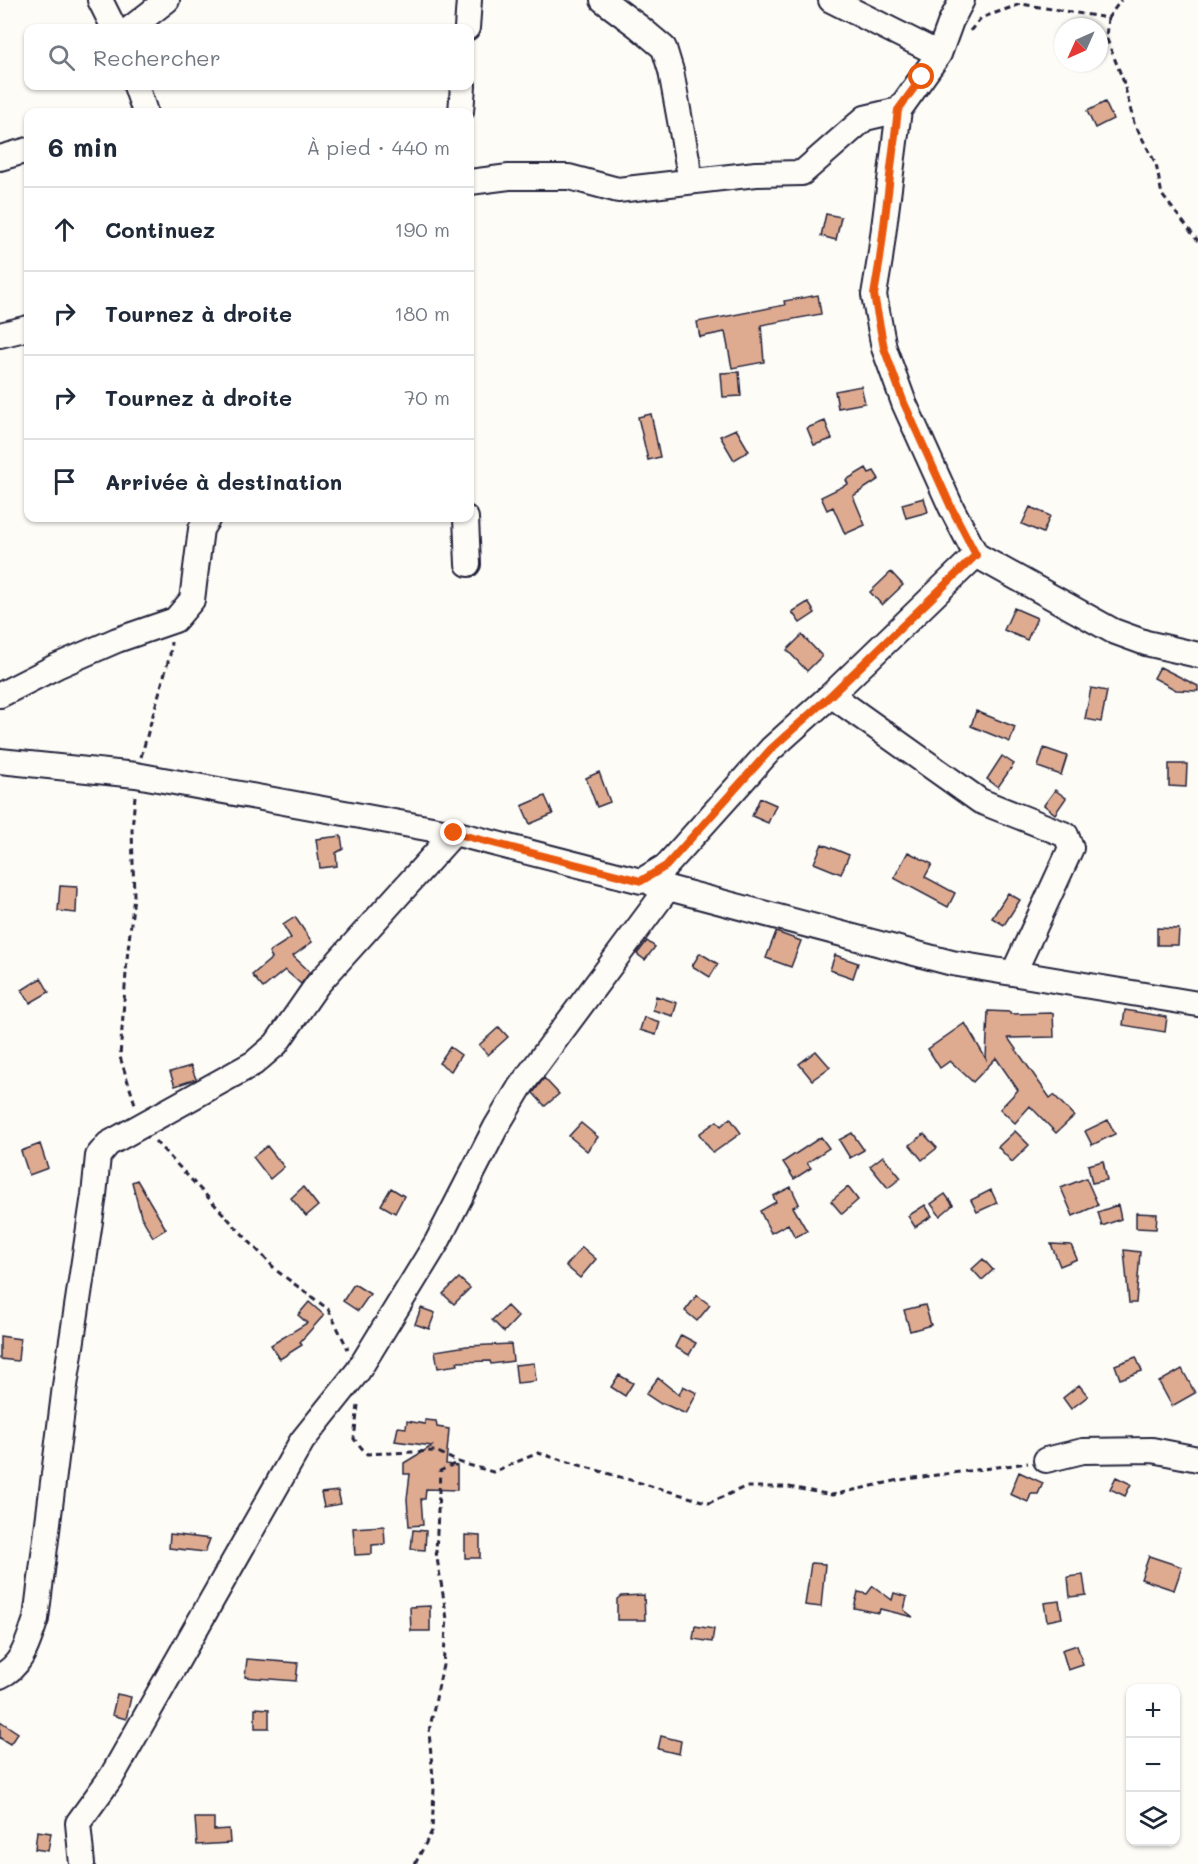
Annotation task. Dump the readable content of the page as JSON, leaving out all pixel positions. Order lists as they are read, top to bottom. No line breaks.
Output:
{"north":"bottom left","page":{"search":"Rechercher","heading":["6 min","À pied · 440 m"],"list":[["Continuez","190 m"],["Tournez à droite","180 m"],["Tournez à droite","70 m"],"Arrivée à destination"],"map_buttons":["+","−"]}}
